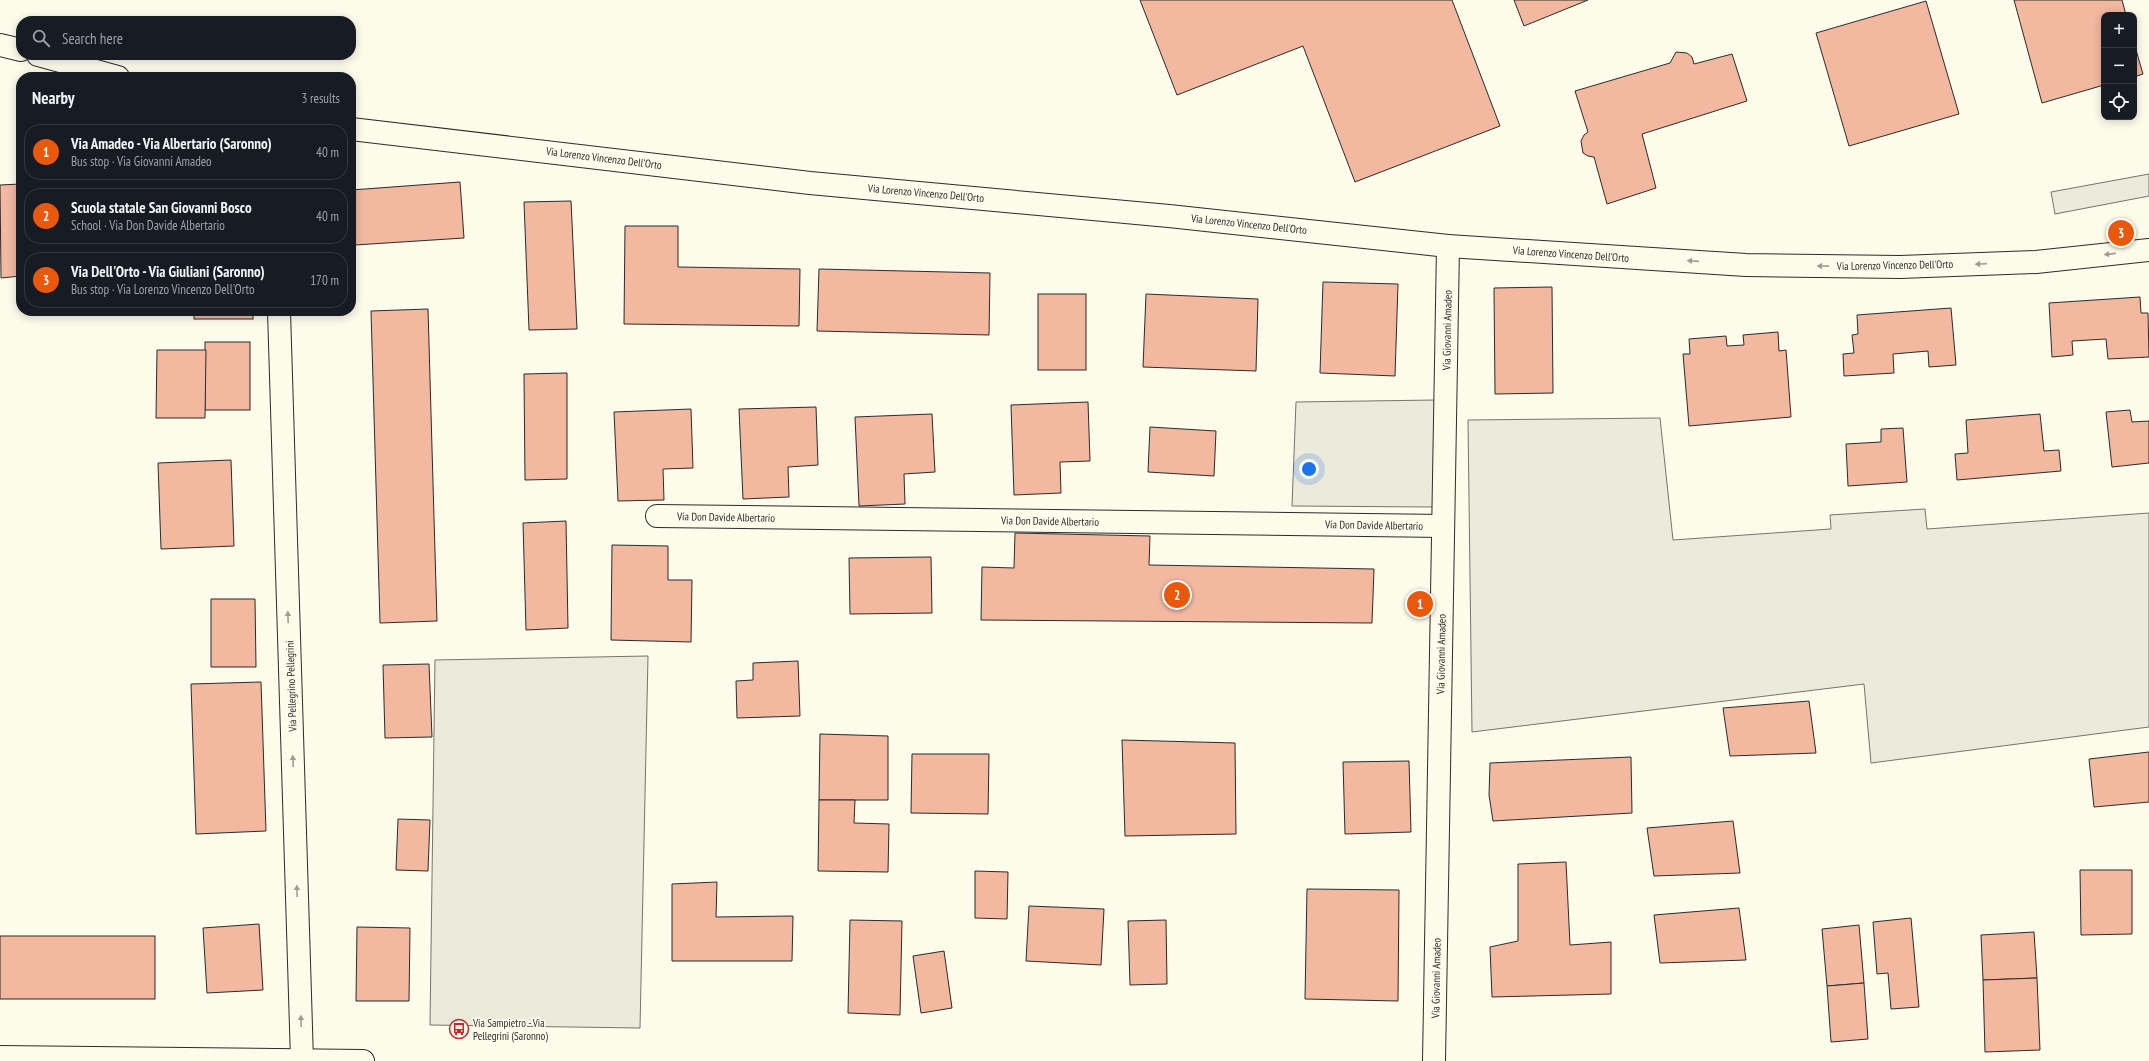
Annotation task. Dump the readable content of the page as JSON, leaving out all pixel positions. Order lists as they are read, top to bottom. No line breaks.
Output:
{"streets":{"street":["Via Lorenzo Vincenzo Dell'Orto","Via Giovanni Amadeo","Via Don Davide Albertario","Via Pellegrino Pellegrini"]},"crossings":[["Via Lorenzo Vincenzo Dell'Orto","Via Giovanni Amadeo"],["Via Giovanni Amadeo","Via Don Davide Albertario"]],"one_way":["Via Lorenzo Vincenzo Dell'Orto","Via Pellegrino Pellegrini"],"places":{"bus stop":["Via Sampietro - Via Pellegrini (Saronno)"]},"page":{"map_buttons":["+","−"],"search":"Search here","heading":["Nearby","3 results"],"list":[{"mark":"1","name":"Via Amadeo - Via Albertario (Saronno)","note":"Bus stop · Via Giovanni Amadeo","value":"40 m"},{"mark":"2","name":"Scuola statale San Giovanni Bosco","note":"School · Via Don Davide Albertario","value":"40 m"},{"mark":"3","name":"Via Dell'Orto - Via Giuliani (Saronno)","note":"Bus stop · Via Lorenzo Vincenzo Dell'Orto","value":"170 m"}],"pins":["3","2","1"]}}
